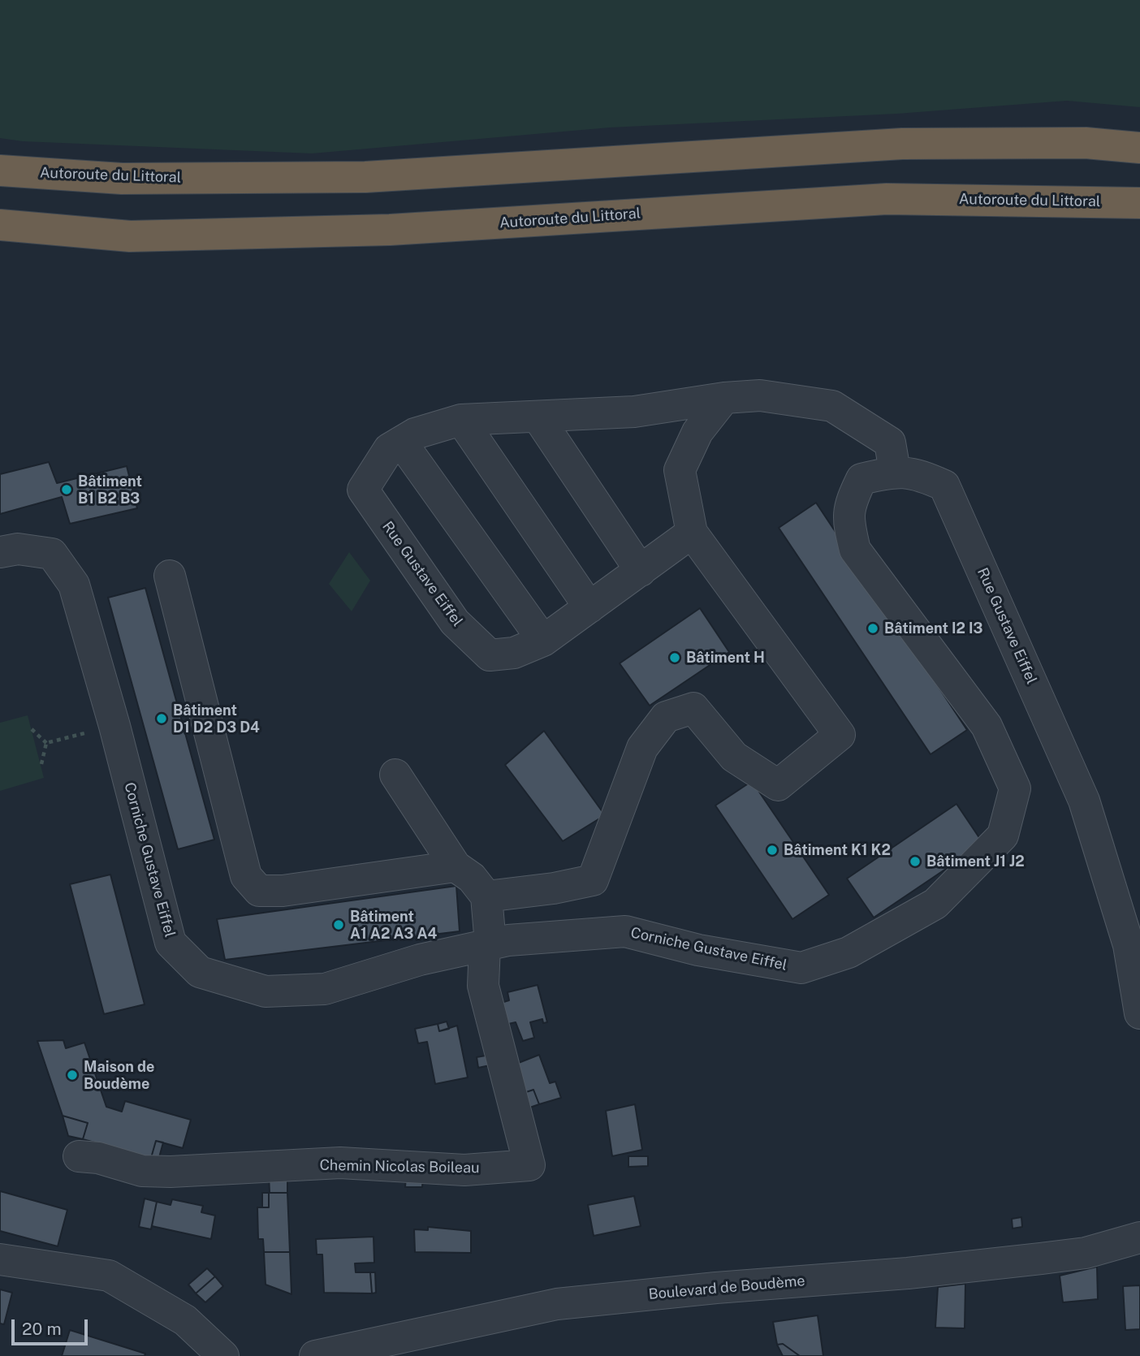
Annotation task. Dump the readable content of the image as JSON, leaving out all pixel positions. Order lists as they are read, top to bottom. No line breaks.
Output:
{"streets":{"highway":["Autoroute du Littoral"],"street":["Rue Gustave Eiffel","Corniche Gustave Eiffel","Chemin Nicolas Boileau","Boulevard de Boudème"]},"crossings":[["Rue Gustave Eiffel","Corniche Gustave Eiffel"],["Corniche Gustave Eiffel","Chemin Nicolas Boileau"]],"places":["Bâtiment B1 B2 B3","Bâtiment I2 I3","Bâtiment H","Bâtiment D1 D2 D3 D4","Bâtiment K1 K2","Bâtiment J1 J2","Bâtiment A1 A2 A3 A4","Maison de Boudème"],"scale_bar":"20 m"}
